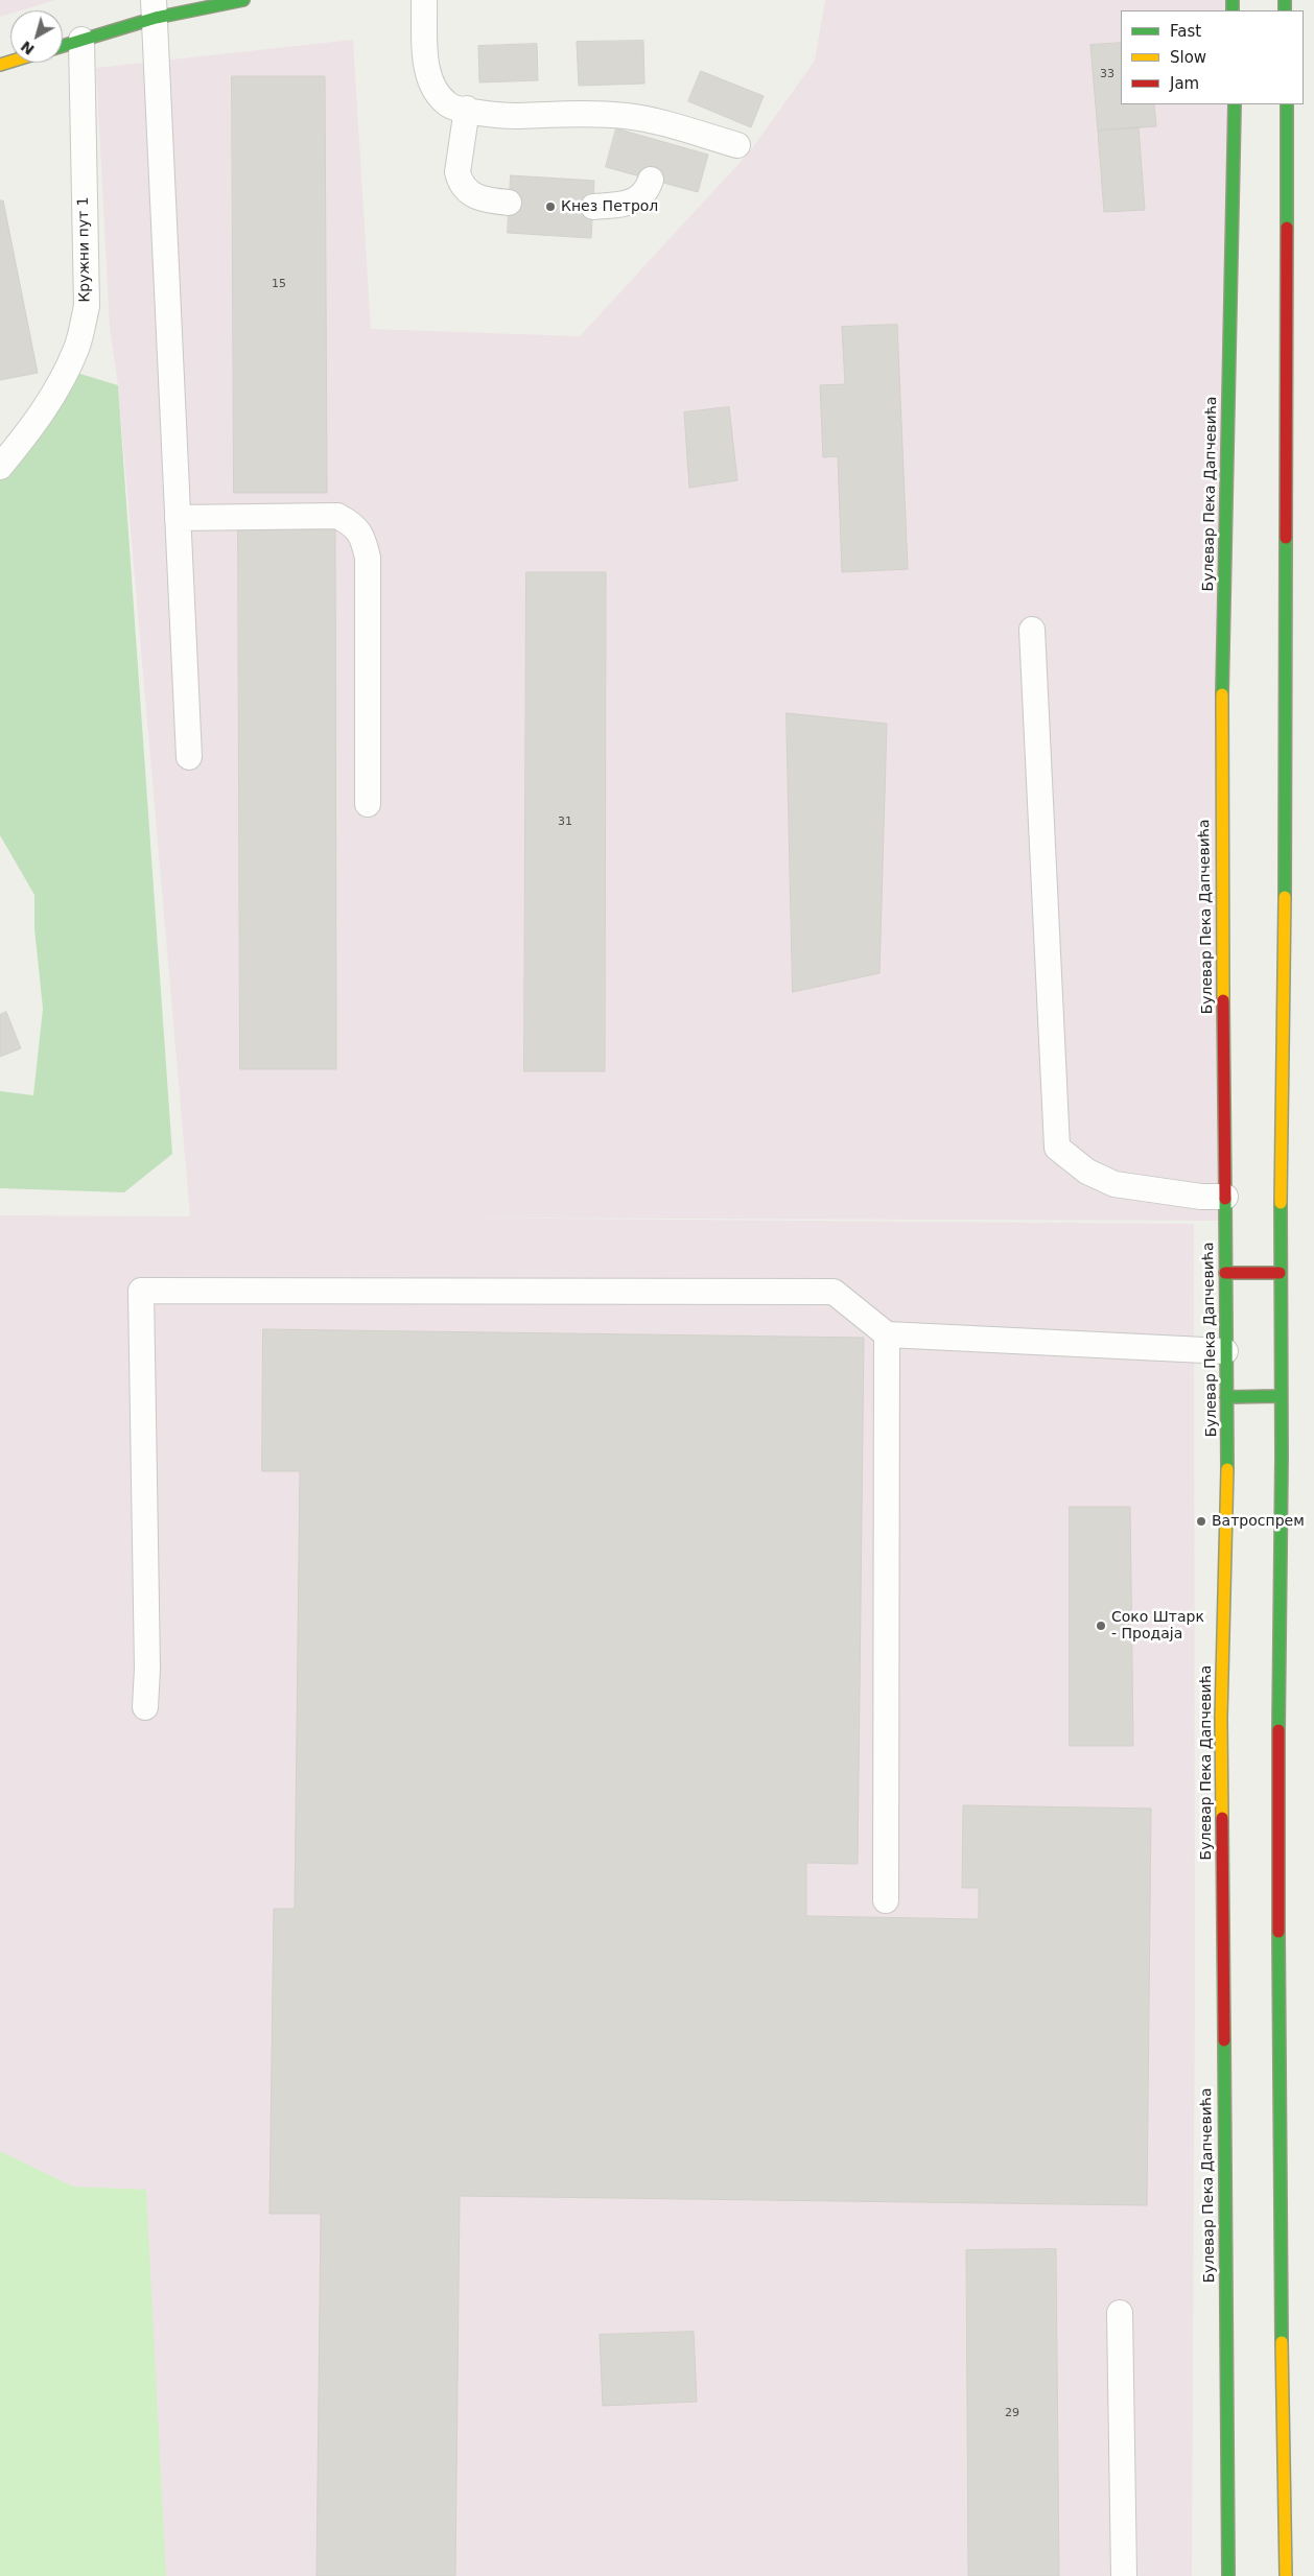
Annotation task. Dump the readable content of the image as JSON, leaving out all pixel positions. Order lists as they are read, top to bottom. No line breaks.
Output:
{"streets":{"street":["Булевар Пека Дапчевића"],"lane":["Кружни пут 1"]},"places":["Кнез Петрол","Ватроспрем","Соко Штарк - Продаја"],"house_numbers":["33","15","31","29"],"legend":["Fast","Slow","Jam"],"north":"bottom left"}
